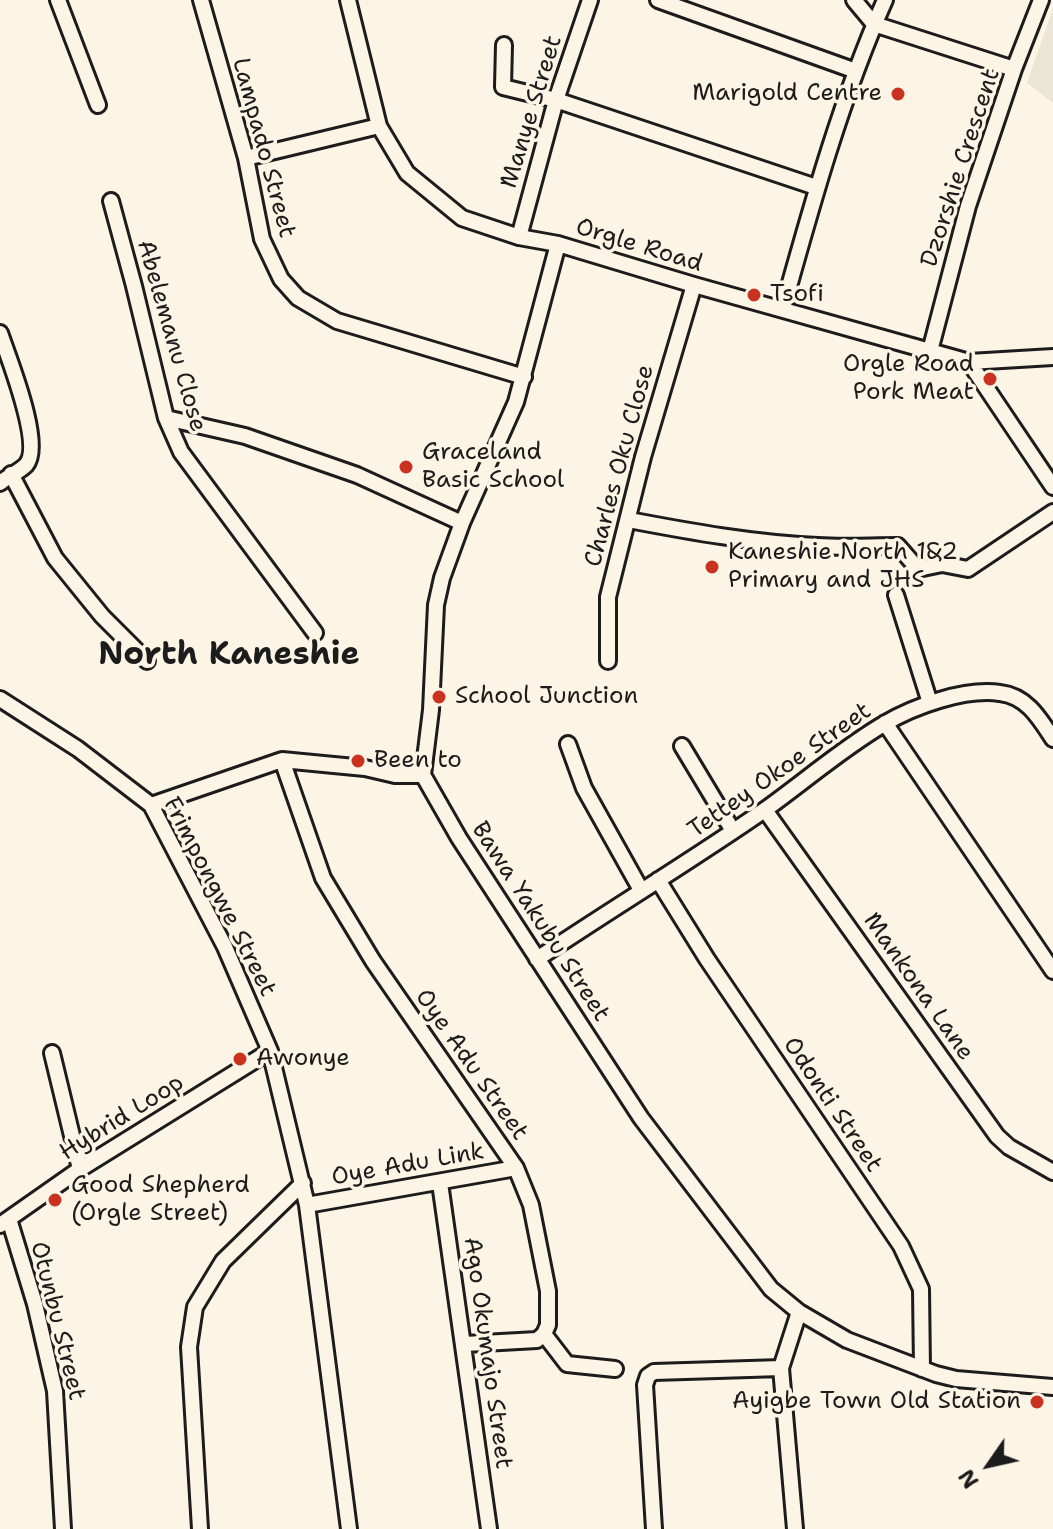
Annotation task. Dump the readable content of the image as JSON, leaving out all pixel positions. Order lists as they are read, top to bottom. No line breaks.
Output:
{"streets":{"street":["Manye Street","Lampado Street","Dzorshie Crescent","Orgle Road","Abelemanu Close","Charles Oku Close","Tettey Okoe Street","Frimpongwe Street","Bawa Yakubu Street","Mankona Lane","Oye Adu Street","Odonti Street","Hybrid Loop","Oye Adu Link","Otunbu Street","Ago Okumajo Street"]},"crossings":[["Manye Street","Orgle Road"],["Dzorshie Crescent","Orgle Road"],["Orgle Road","Charles Oku Close"],["Tettey Okoe Street","Bawa Yakubu Street"],["Tettey Okoe Street","Mankona Lane"],["Tettey Okoe Street","Odonti Street"],["Frimpongwe Street","Hybrid Loop"],["Frimpongwe Street","Oye Adu Link"],["Bawa Yakubu Street","Odonti Street"],["Oye Adu Street","Oye Adu Link"],["Hybrid Loop","Otunbu Street"],["Oye Adu Link","Ago Okumajo Street"]],"districts":["North Kaneshie"],"places":["Marigold Centre","Tsofi","Orgle Road Pork Meat","Graceland Basic School","Kaneshie North 1&2 Primary and JHS","School Junction","Been to","Awonye","Good Shepherd (Orgle Street)","Ayigbe Town Old Station"],"north":"bottom left"}
